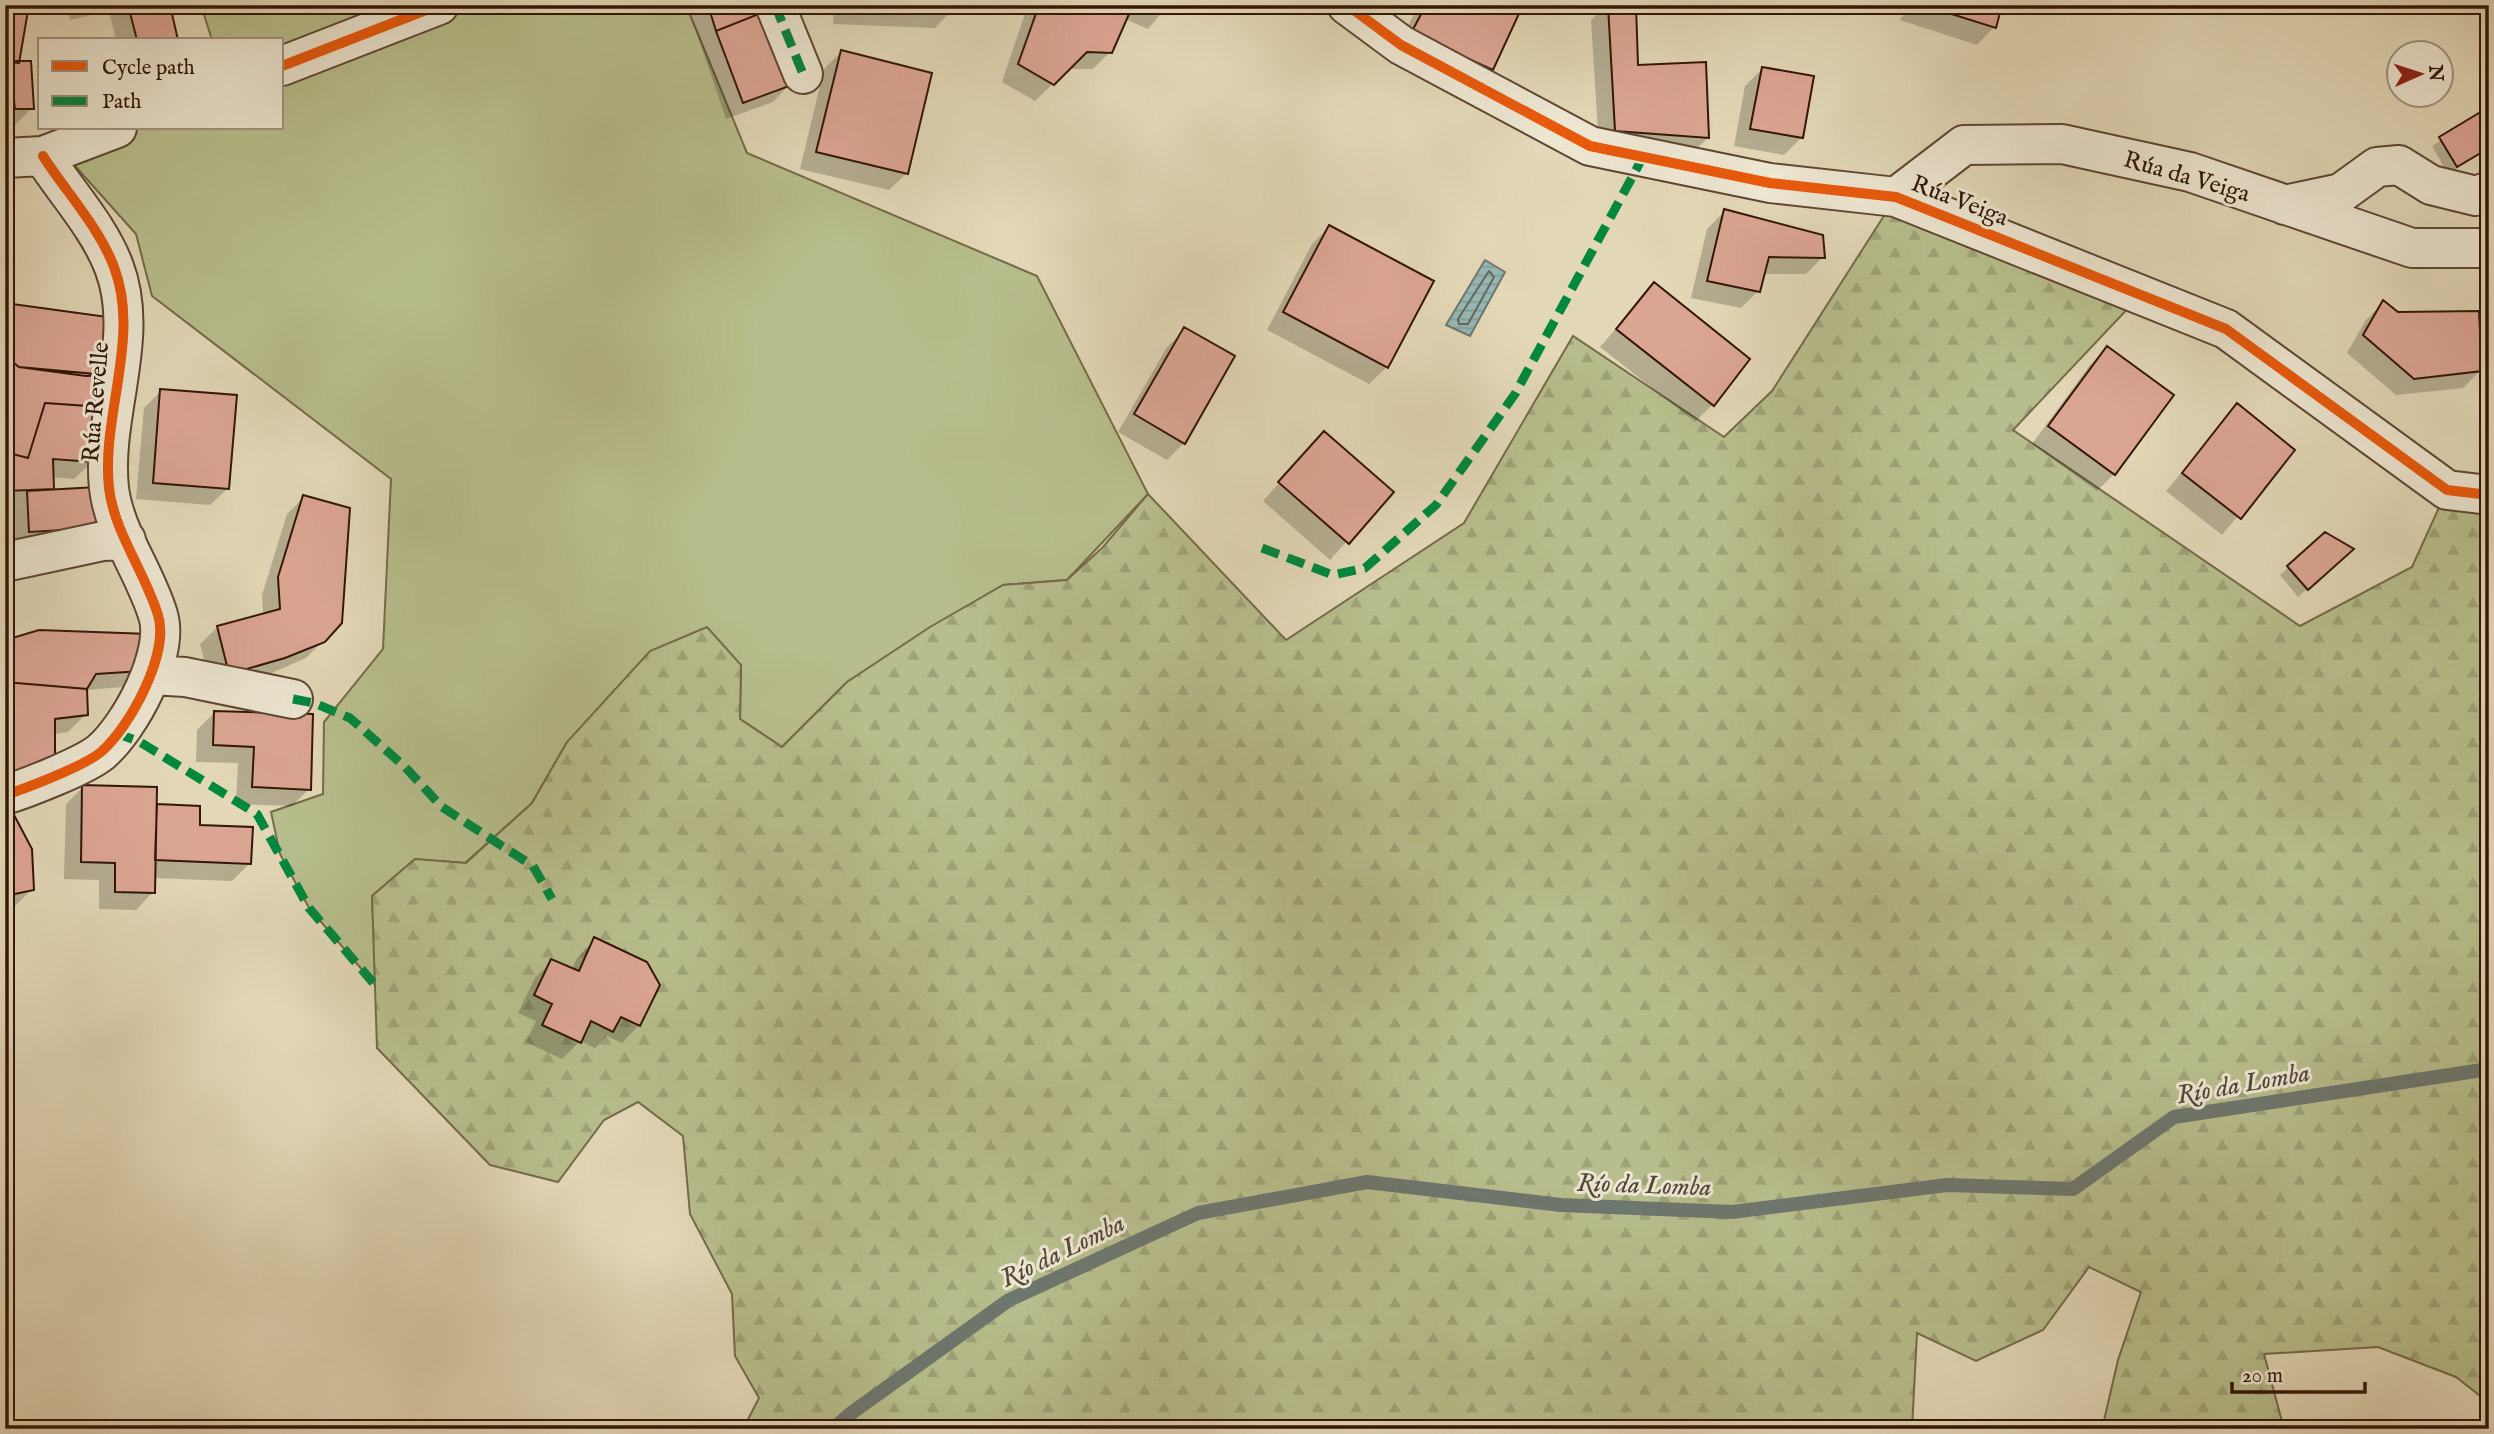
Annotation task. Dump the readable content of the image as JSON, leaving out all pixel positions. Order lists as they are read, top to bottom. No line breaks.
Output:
{"streets":{"street":["Rúa da Veiga","Rúa Veiga","Rúa Revelle"]},"crossings":[["Rúa da Veiga","Rúa Veiga"]],"water":["Río da Lomba"],"legend":["Cycle path","Path"],"scale_bar":"20 m","north":"right"}
